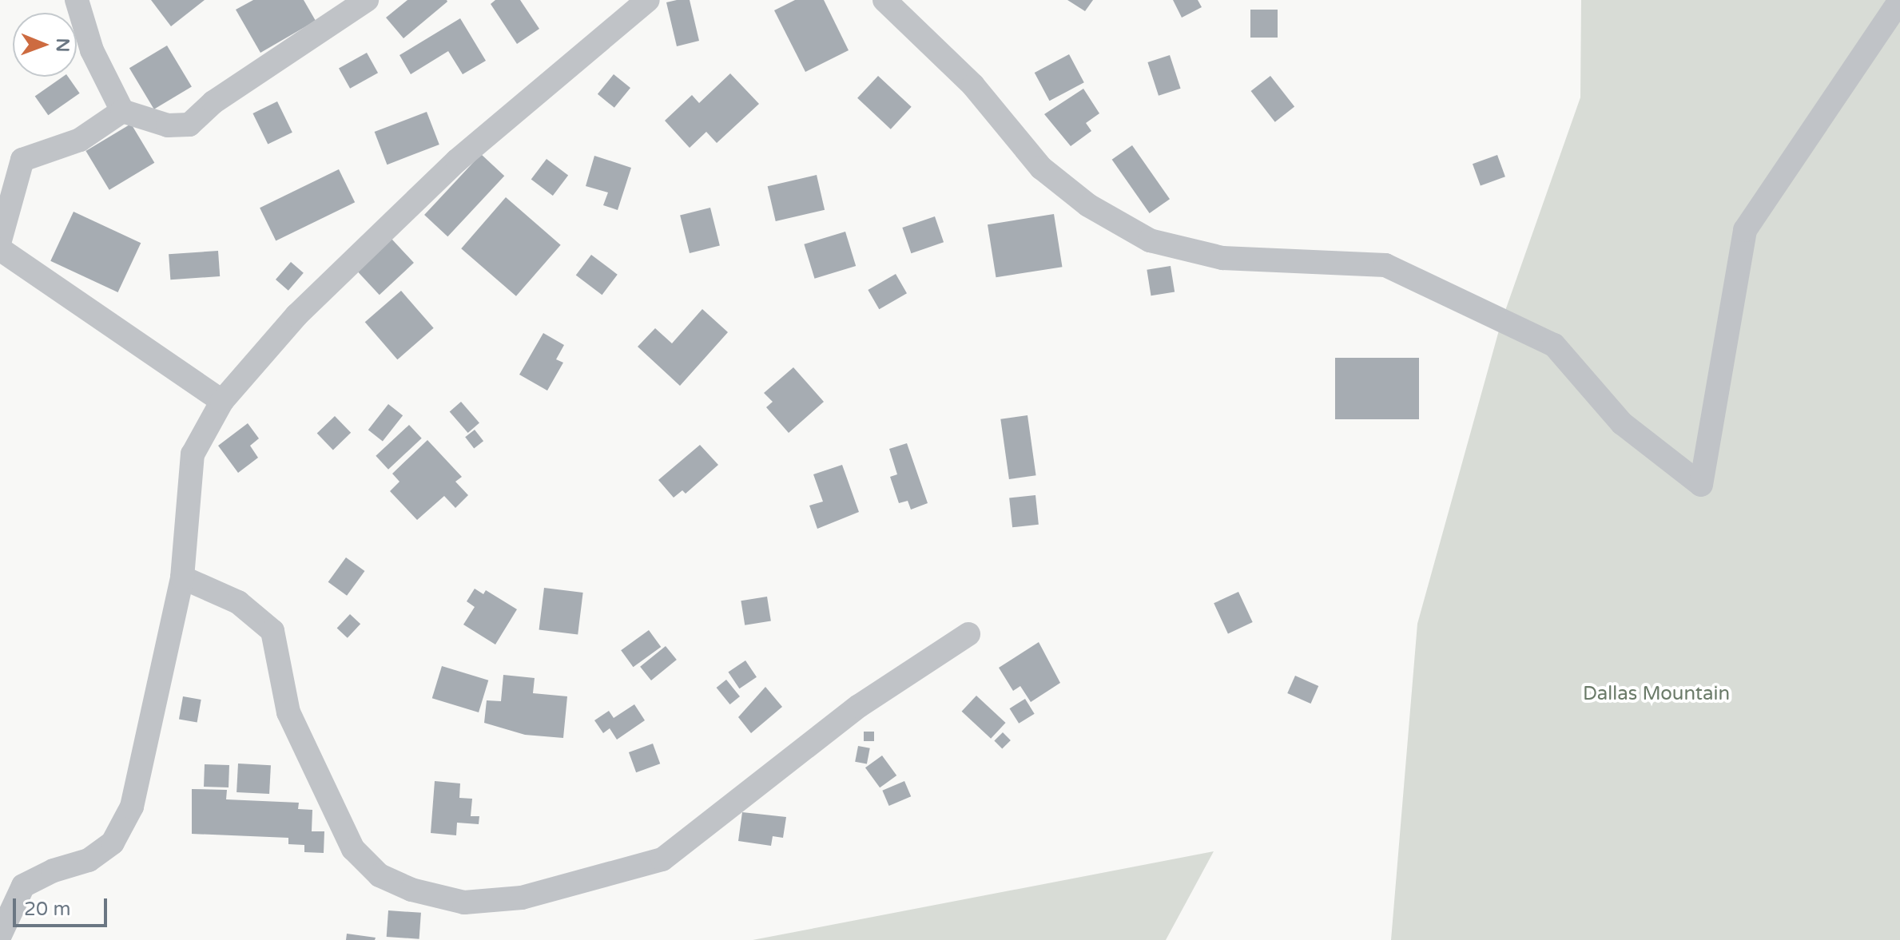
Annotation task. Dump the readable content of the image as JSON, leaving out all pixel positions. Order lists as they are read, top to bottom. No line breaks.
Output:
{"parks":["Dallas Mountain"],"scale_bar":"20 m","north":"right"}
